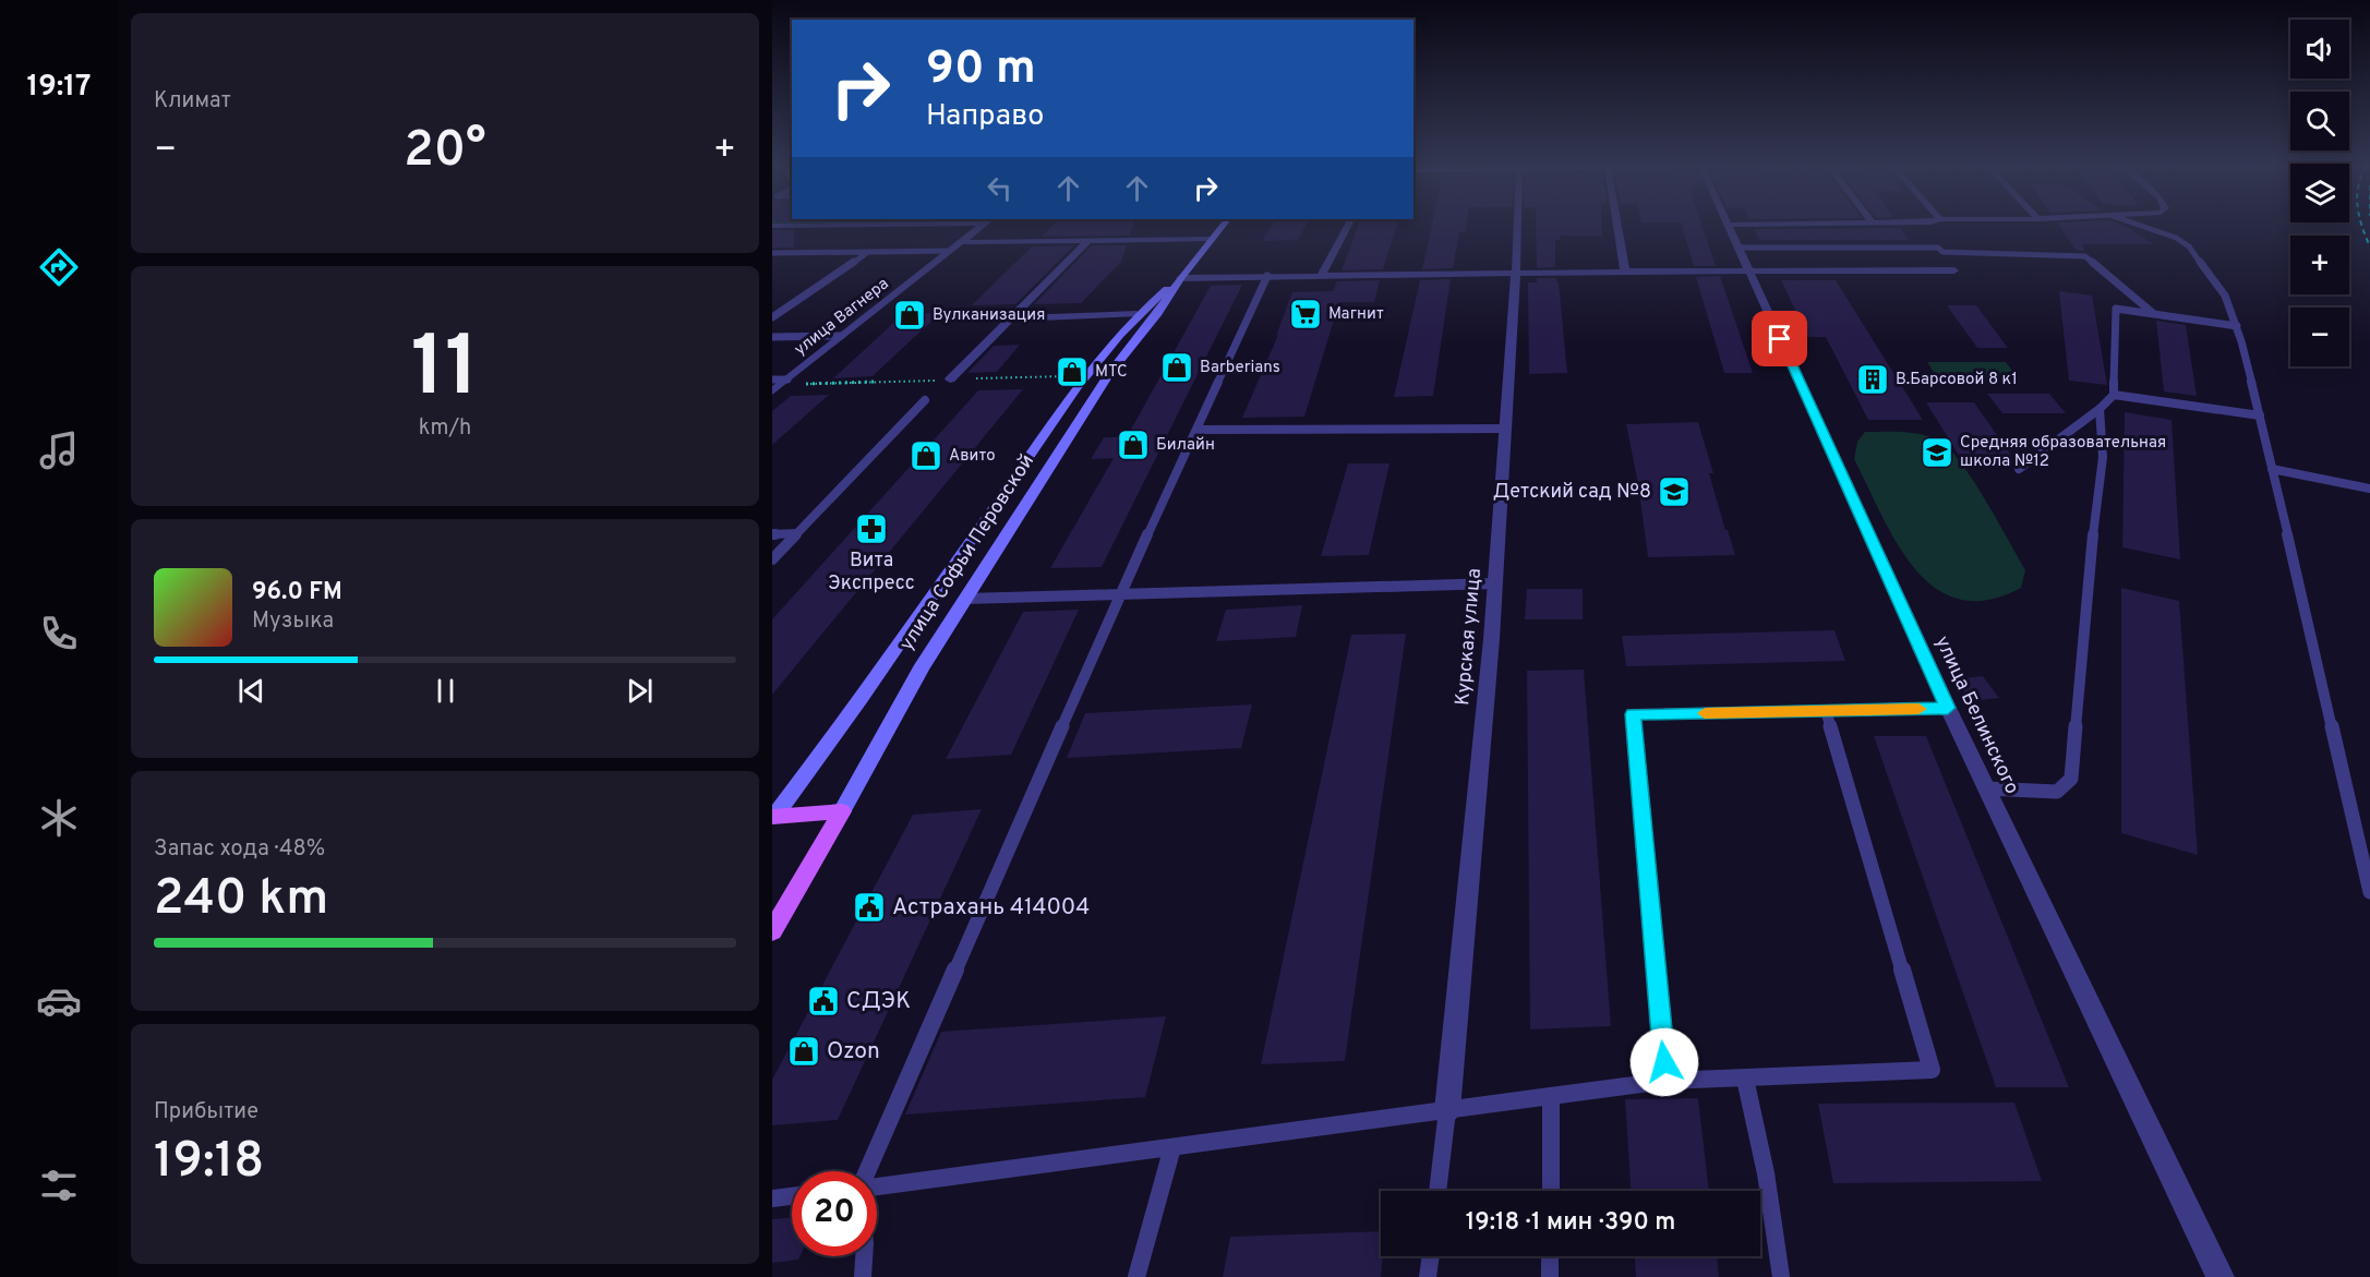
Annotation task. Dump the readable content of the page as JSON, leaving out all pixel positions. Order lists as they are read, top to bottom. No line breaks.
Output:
{"streets":{"main road":["улица Софьи Перовской"],"street":["улица Вагнера","Курская улица","улица Белинского"]},"places":{"supermarket":["Магнит"],"shop":["Вулканизация","Barberians","МТС","Билайн","Авито","Ozon"],"building":["В.Барсовой 8 к1"],"school or university":["Средняя образовательная школа №12","Детский сад №8"],"pharmacy":["Вита Экспресс"],"public building":["Астрахань 414004","СДЭК"]},"page":{"tabs":"19:17","tile":["Климат",["11","km/h"],["Запас хода · 48%","240 km"],["Прибытие","19:18"]],"map_buttons":["+","−"],"turn":["90 m","Направо"],"heat":["−","20°","+"],"song":["96.0 FM","Музыка"],"limit":"20","trip":"19:18 · 1 мин · 390 m"}}
